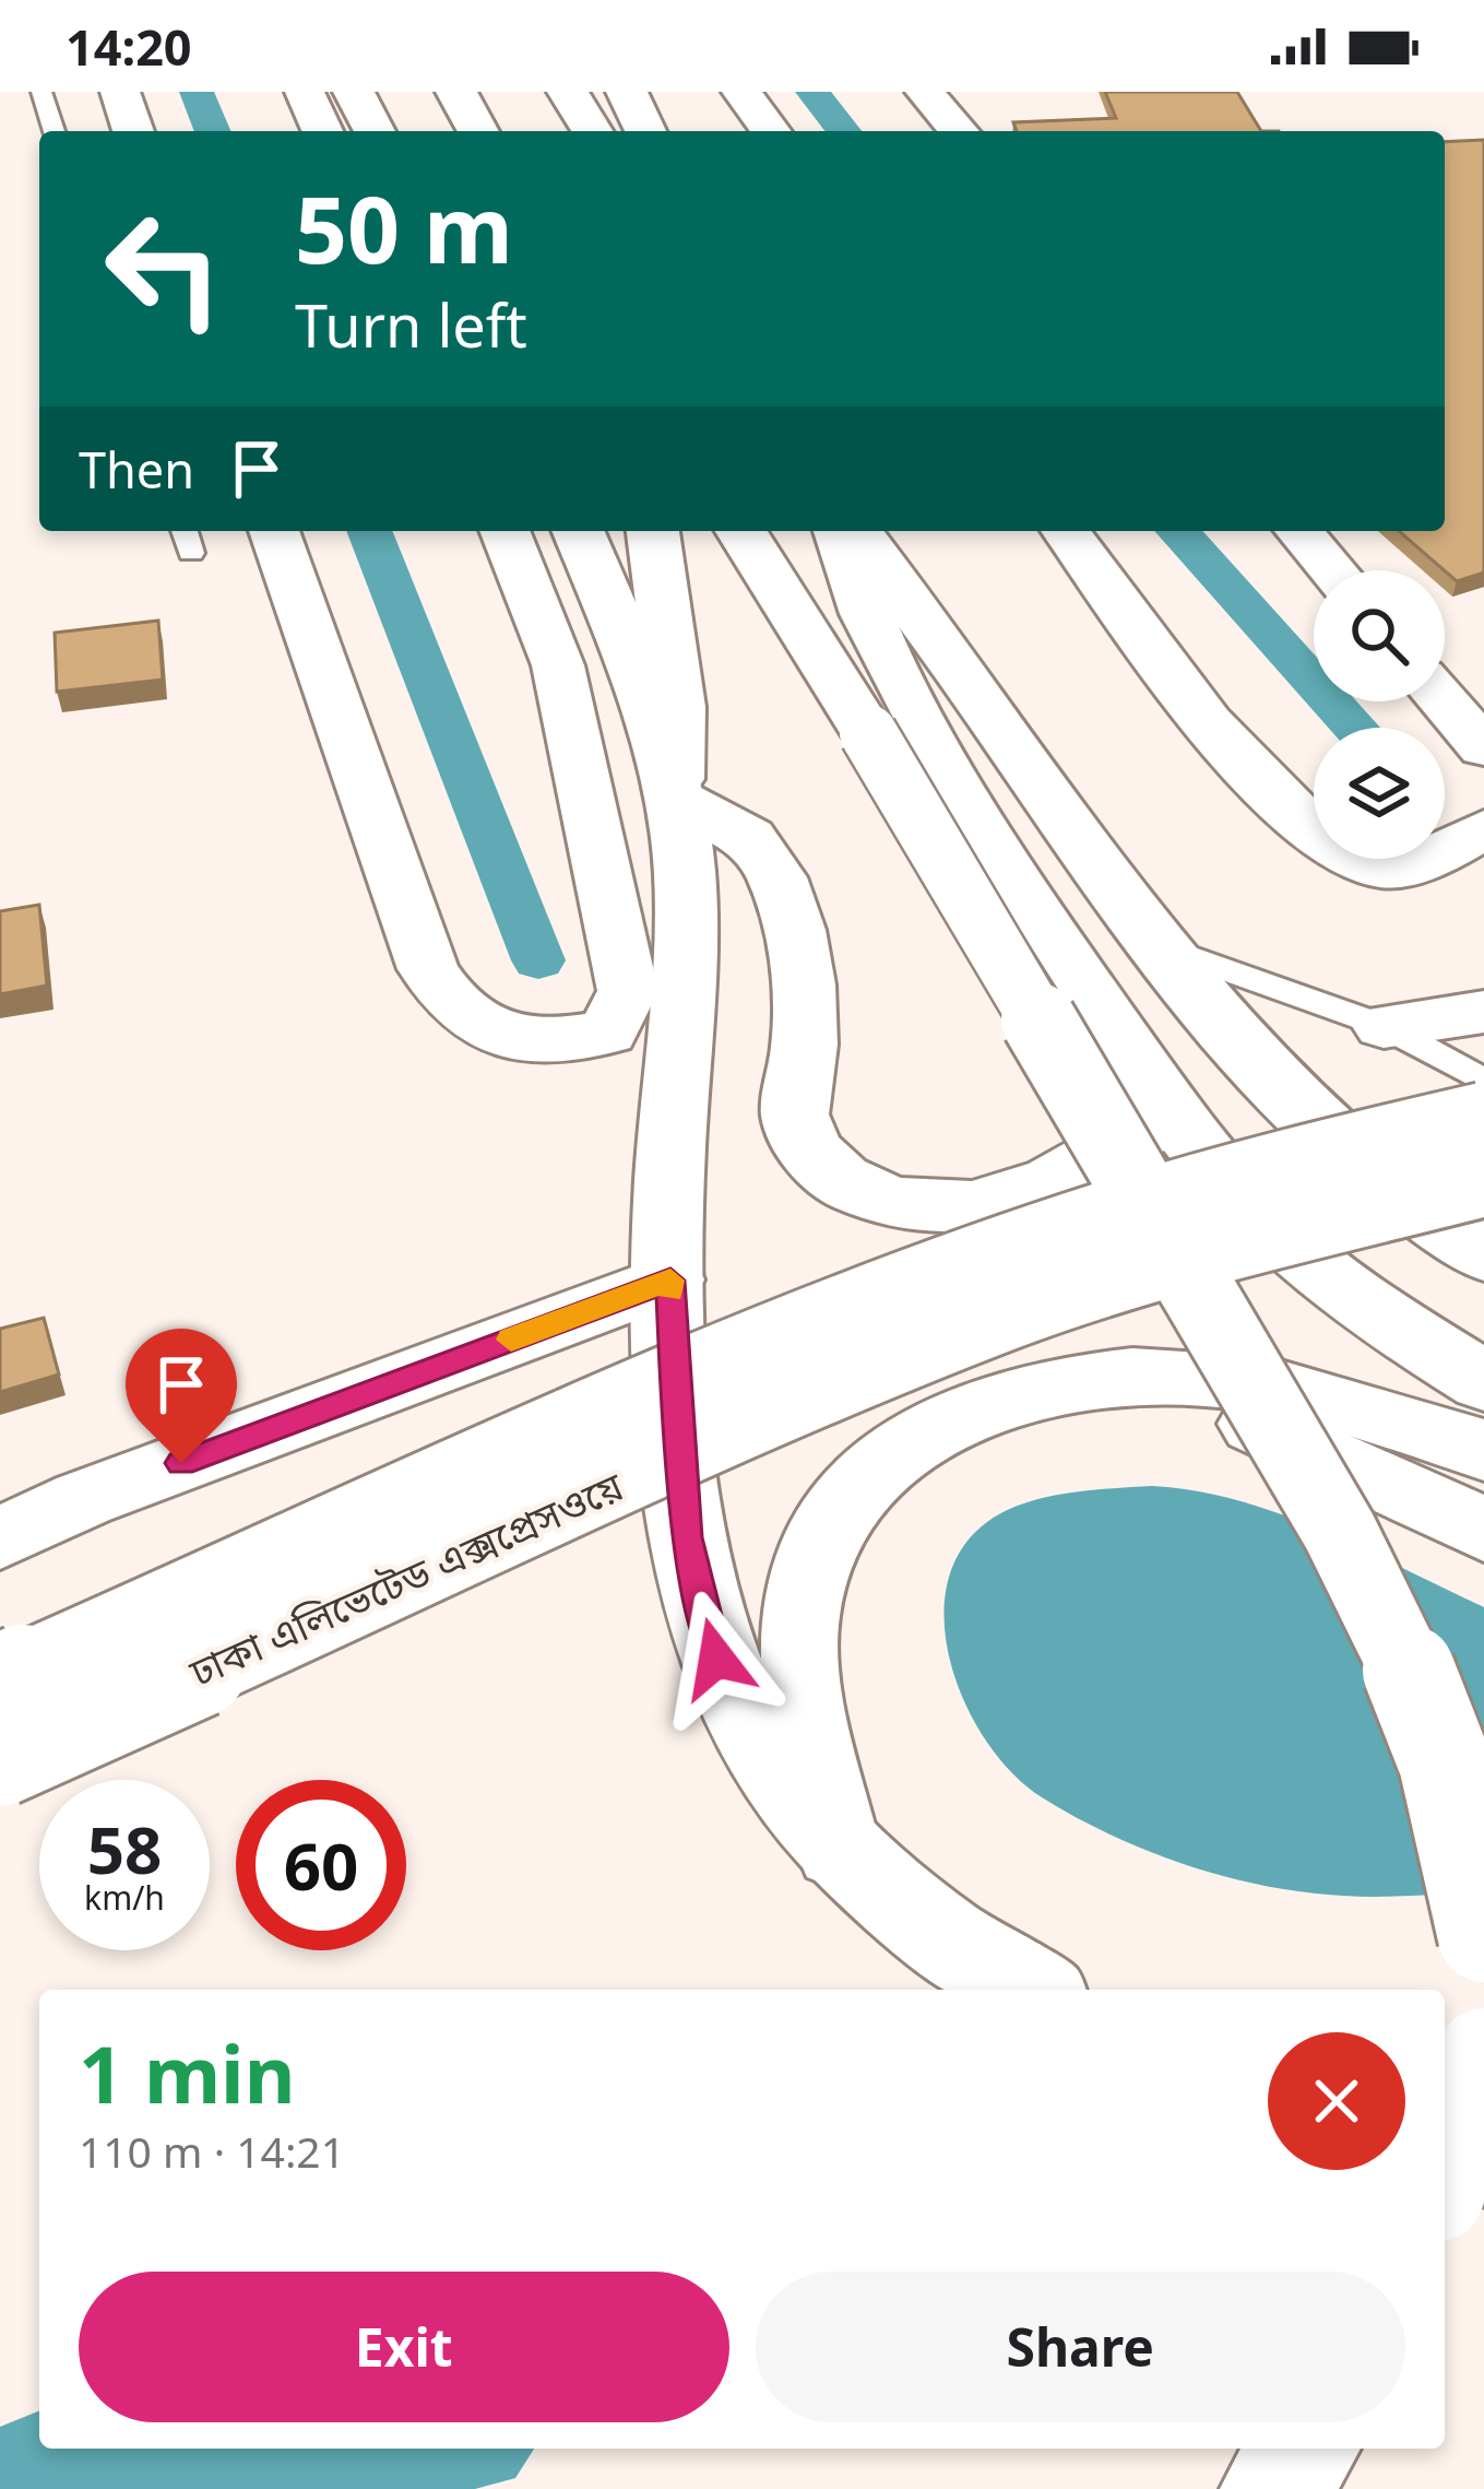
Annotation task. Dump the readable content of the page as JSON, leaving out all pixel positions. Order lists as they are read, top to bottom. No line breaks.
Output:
{"streets":{"main road":["ঢাকা এলিভেটেড এক্সপ্রেসওয়ে"]},"page":{"status":"14:20","turn":["50 m","Turn left"],"then":"Then","speed":"58 km/h","limit":"60","heading":["1 min","110 m · 14:21"],"buttons":["Exit","Share"]}}
